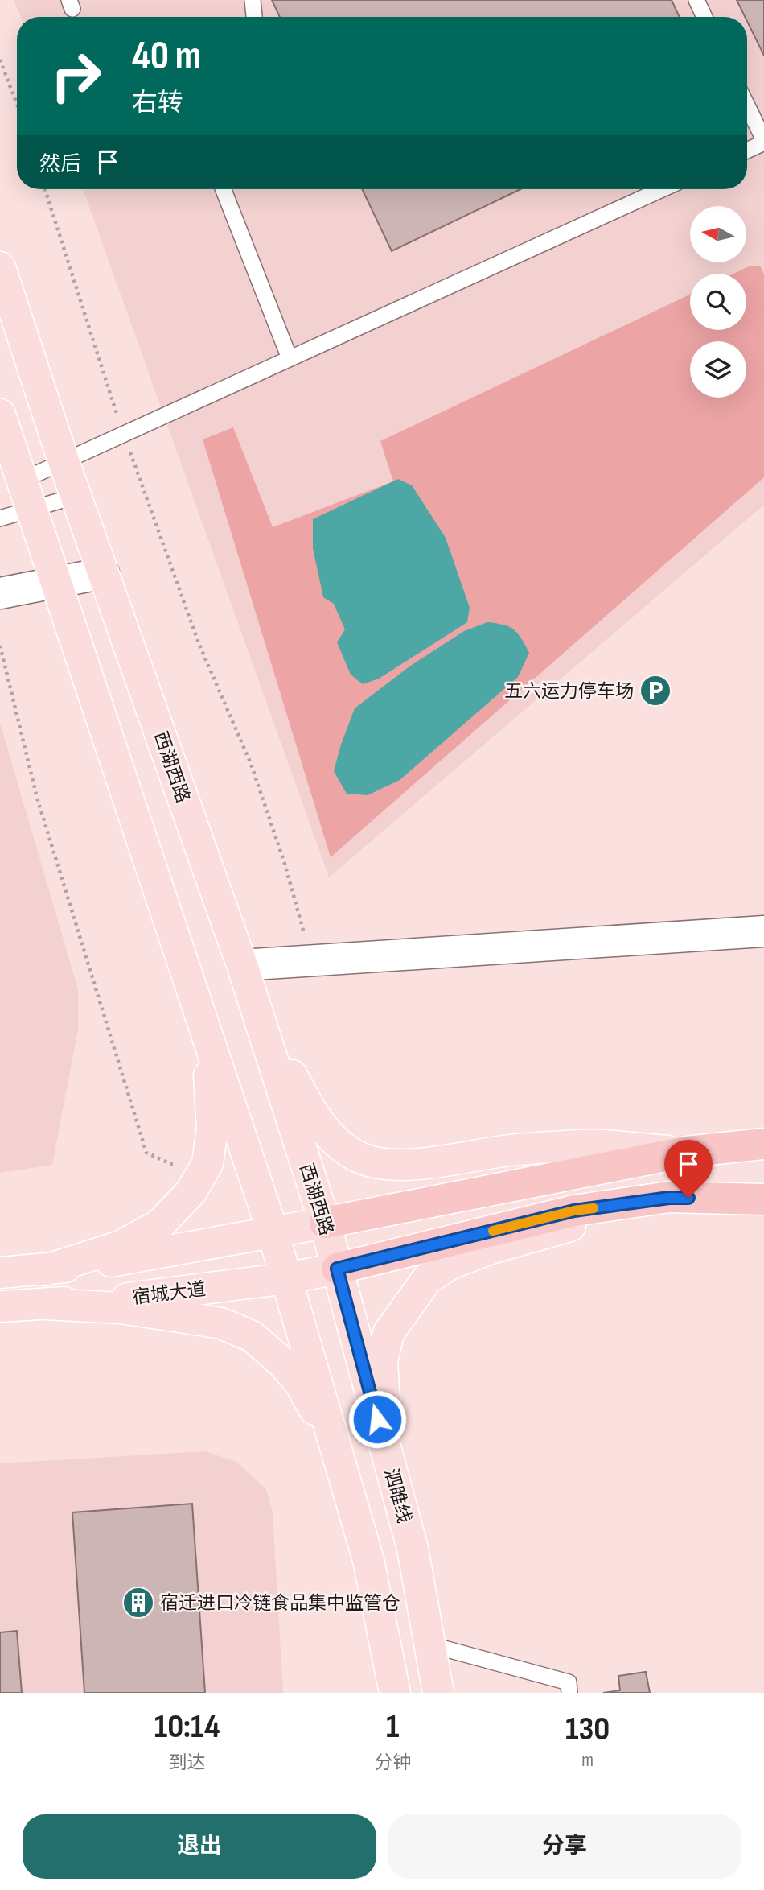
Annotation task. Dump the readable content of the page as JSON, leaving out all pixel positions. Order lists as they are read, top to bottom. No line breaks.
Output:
{"streets":{"main road":["西湖西路","宿城大道","泗睢线"]},"crossings":[["西湖西路","宿城大道"],["西湖西路","泗睢线"],["宿城大道","泗睢线"]],"places":{"parking":["五六运力停车场"],"building":["宿迁进口冷链食品集中监管仓"]},"north":"left","page":{"turn":["40 m","右转"],"then":"然后","eta":["10:14","到达","1","分钟","130","m"],"buttons":["退出","分享"]}}
